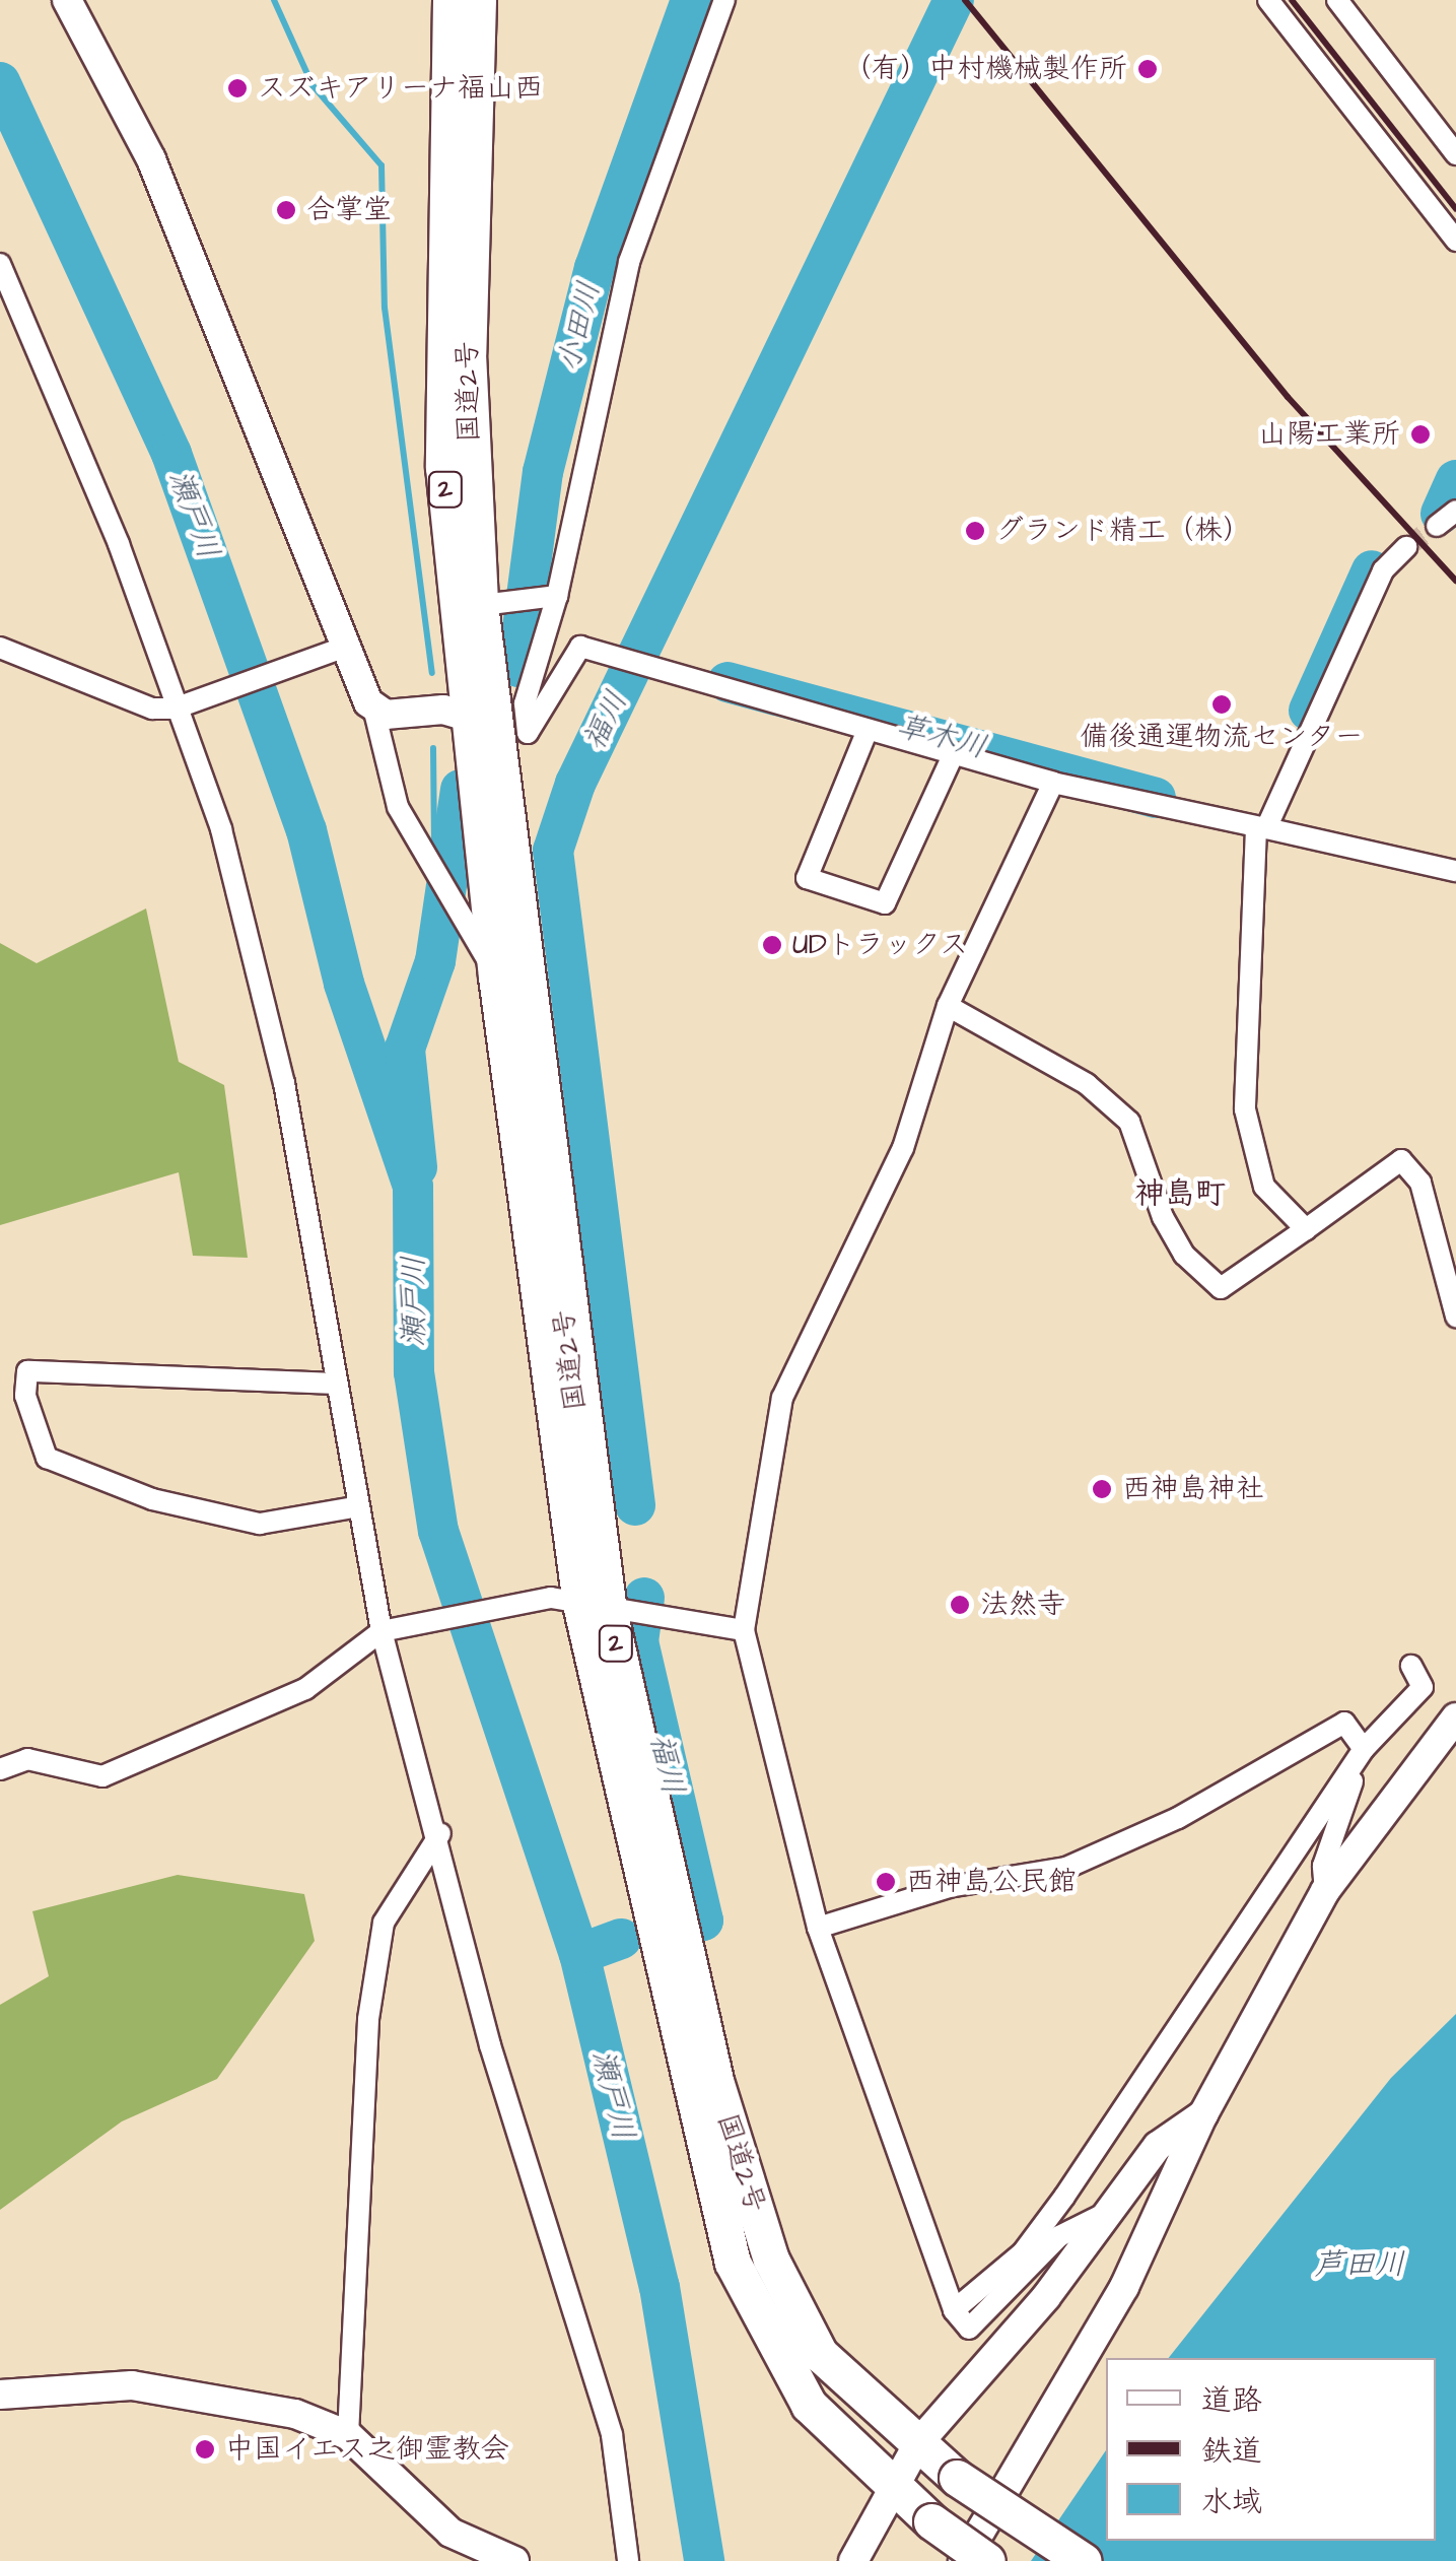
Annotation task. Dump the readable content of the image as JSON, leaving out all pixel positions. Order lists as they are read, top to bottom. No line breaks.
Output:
{"streets":{"highway":["国道2号","2"]},"districts":["神島町"],"water":["小田川","瀬戸川","福川","草木川","芦田川"],"places":["（有）中村機械製作所","スズキアリーナ福山西","合掌堂","山陽工業所","グランド精工（株）","備後通運物流センター","UDトラックス","西神島神社","法然寺","西神島公民館","中国イエス之御霊教会"],"legend":["道路","鉄道","水域"]}
